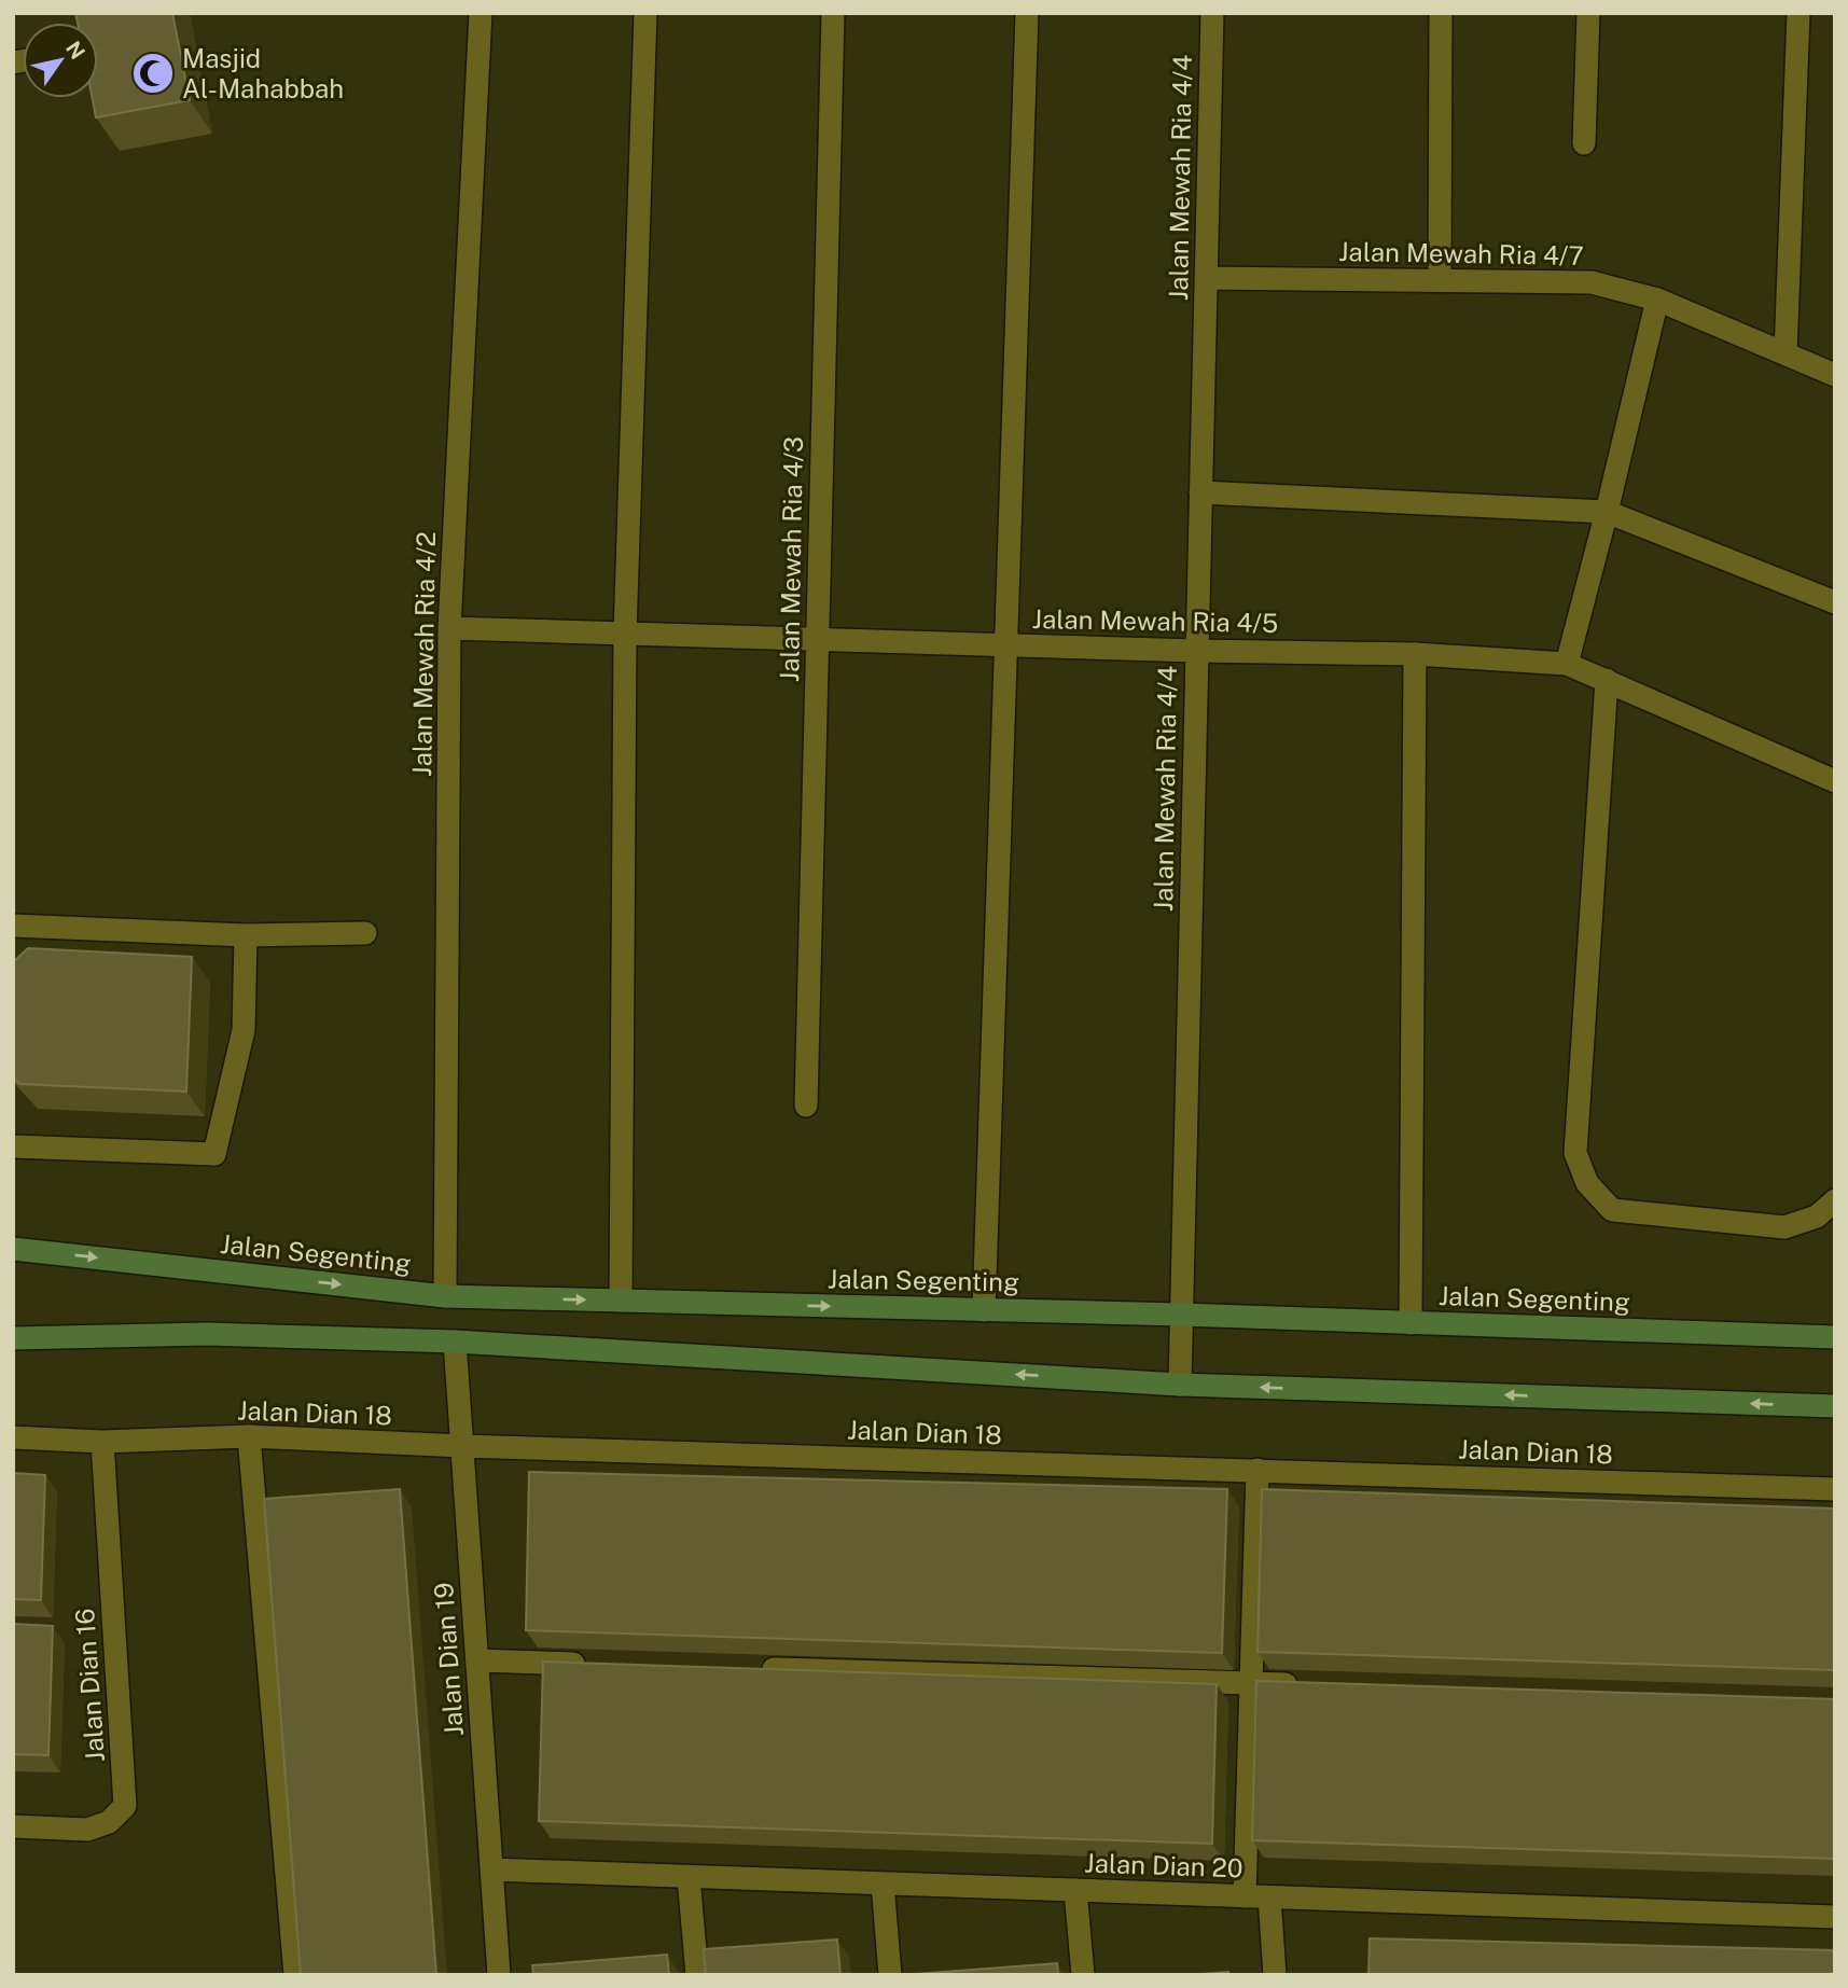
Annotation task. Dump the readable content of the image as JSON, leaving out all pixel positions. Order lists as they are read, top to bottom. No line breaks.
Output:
{"streets":{"street":["Jalan Mewah Ria 4/4","Jalan Mewah Ria 4/7","Jalan Mewah Ria 4/3","Jalan Mewah Ria 4/5","Jalan Mewah Ria 4/2","Jalan Segenting","Jalan Dian 18","Jalan Dian 19","Jalan Dian 16","Jalan Dian 20"]},"crossings":[["Jalan Mewah Ria 4/4","Jalan Mewah Ria 4/7"],["Jalan Mewah Ria 4/4","Jalan Mewah Ria 4/5"],["Jalan Mewah Ria 4/4","Jalan Segenting"],["Jalan Mewah Ria 4/3","Jalan Mewah Ria 4/5"],["Jalan Mewah Ria 4/5","Jalan Mewah Ria 4/2"],["Jalan Mewah Ria 4/2","Jalan Segenting"],["Jalan Dian 18","Jalan Dian 19"],["Jalan Dian 18","Jalan Dian 16"],["Jalan Dian 19","Jalan Dian 20"]],"places":{"mosque":["Masjid Al-Mahabbah"]},"north":"top right"}
